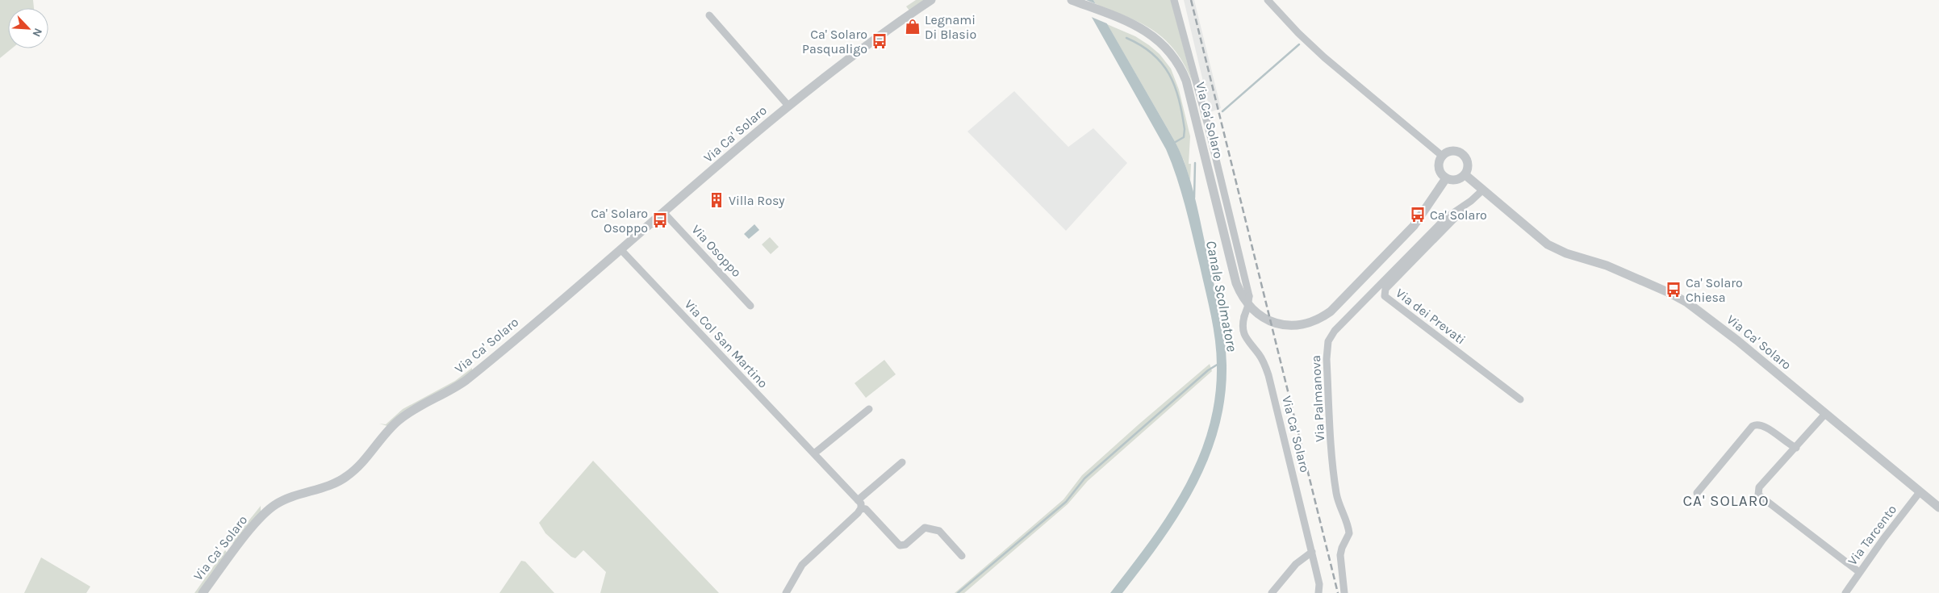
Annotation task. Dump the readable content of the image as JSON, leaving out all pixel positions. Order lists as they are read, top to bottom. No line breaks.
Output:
{"streets":{"street":["Via Ca' Solaro","Via Osoppo","Via dei Prevati","Via Col San Martino","Via Palmanova","Via Tarcento"]},"crossings":[["Via Ca' Solaro","Via Osoppo"],["Via Ca' Solaro","Via Col San Martino"],["Via Ca' Solaro","Via Palmanova"],["Via Ca' Solaro","Via Tarcento"],["Via dei Prevati","Via Palmanova"]],"districts":["CA' SOLARO"],"water":["Canale Scolmatore"],"places":{"shop":["Legnami Di Blasio"],"bus stop":["Ca' Solaro Pasqualigo","Ca' Solaro","Ca' Solaro Osoppo","Ca' Solaro Chiesa"],"building":["Villa Rosy"]},"north":"bottom right"}
